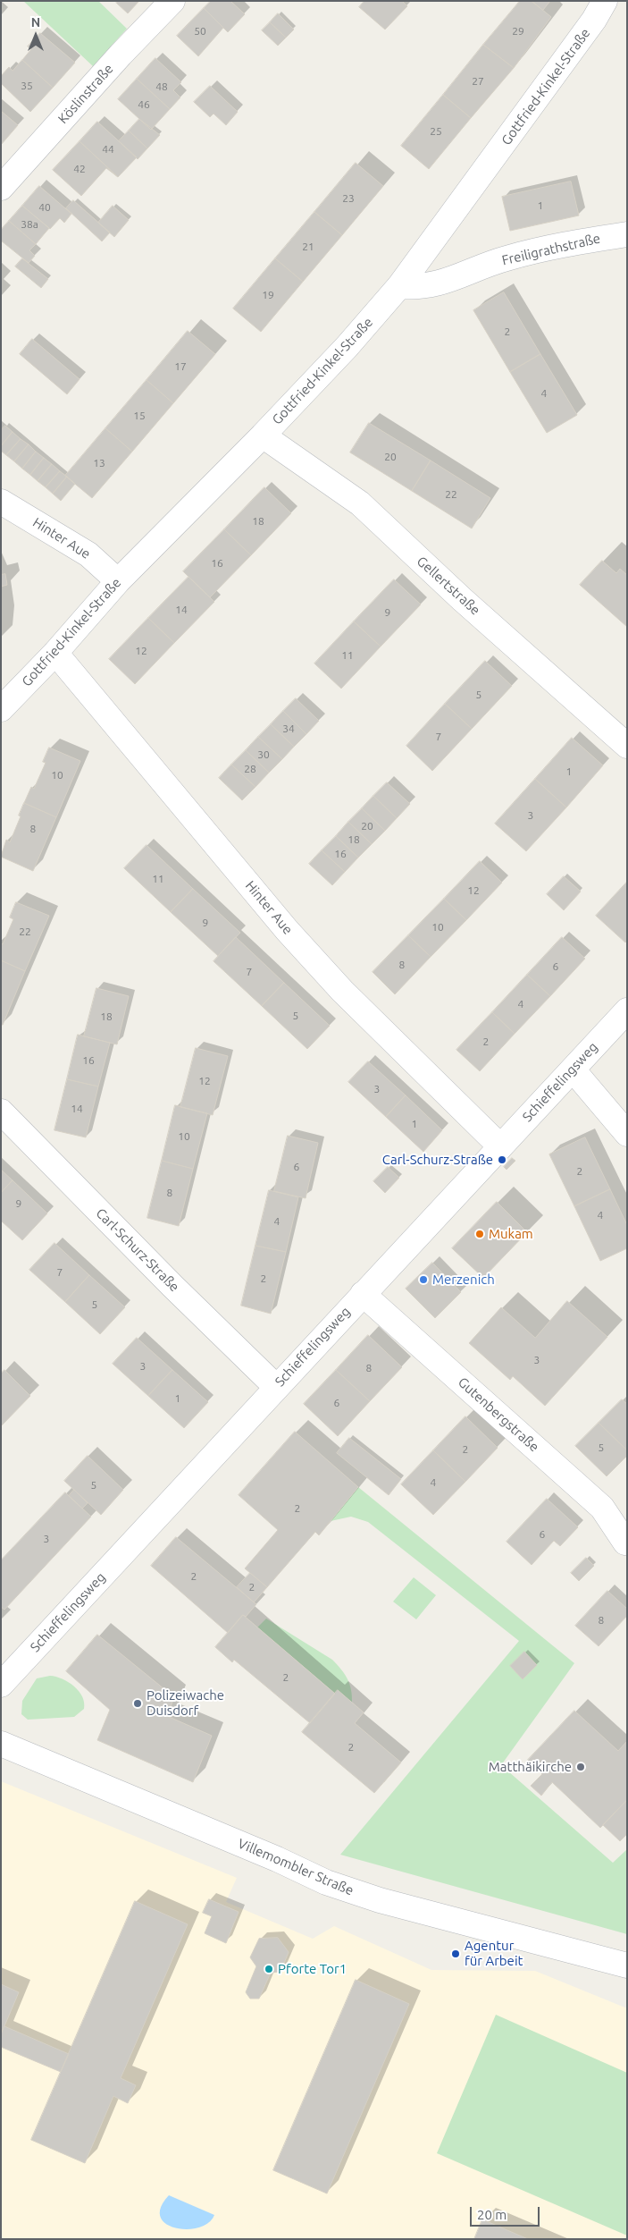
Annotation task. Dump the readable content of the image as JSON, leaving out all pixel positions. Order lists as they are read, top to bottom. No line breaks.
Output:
{"streets":{"street":["Gottfried-Kinkel-Straße","Köslinstraße","Freiligrathstraße","Hinter Aue","Gellertstraße","Schieffelingsweg","Carl-Schurz-Straße","Gutenbergstraße","Villemombler Straße"]},"crossings":[["Gottfried-Kinkel-Straße","Freiligrathstraße"],["Gottfried-Kinkel-Straße","Hinter Aue"],["Gottfried-Kinkel-Straße","Gellertstraße"],["Hinter Aue","Schieffelingsweg"],["Schieffelingsweg","Carl-Schurz-Straße"],["Schieffelingsweg","Gutenbergstraße"]],"places":["Carl-Schurz-Straße","Mukam","Merzenich","Polizeiwache Duisdorf","Matthäikirche","Agentur für Arbeit","Pforte Tor1"],"house_numbers":["50","29","27","35","48","46","25","44","42","23","1","40","38a","21","19","2","17","4","15","20","13","22","18","16","14","9","12","11","5","34","7","30","28","1","10","3","20","8","18","16","11","12","9","10","22","8","6","7","4","5","18","2","16","12","3","14","1","10","6","2","8","9","4","4","7","2","5","3","3","8","1","6","5","2","4","5","2","6","3","2","2","8","2","2"],"scale_bar":"20 m","north":"top"}
